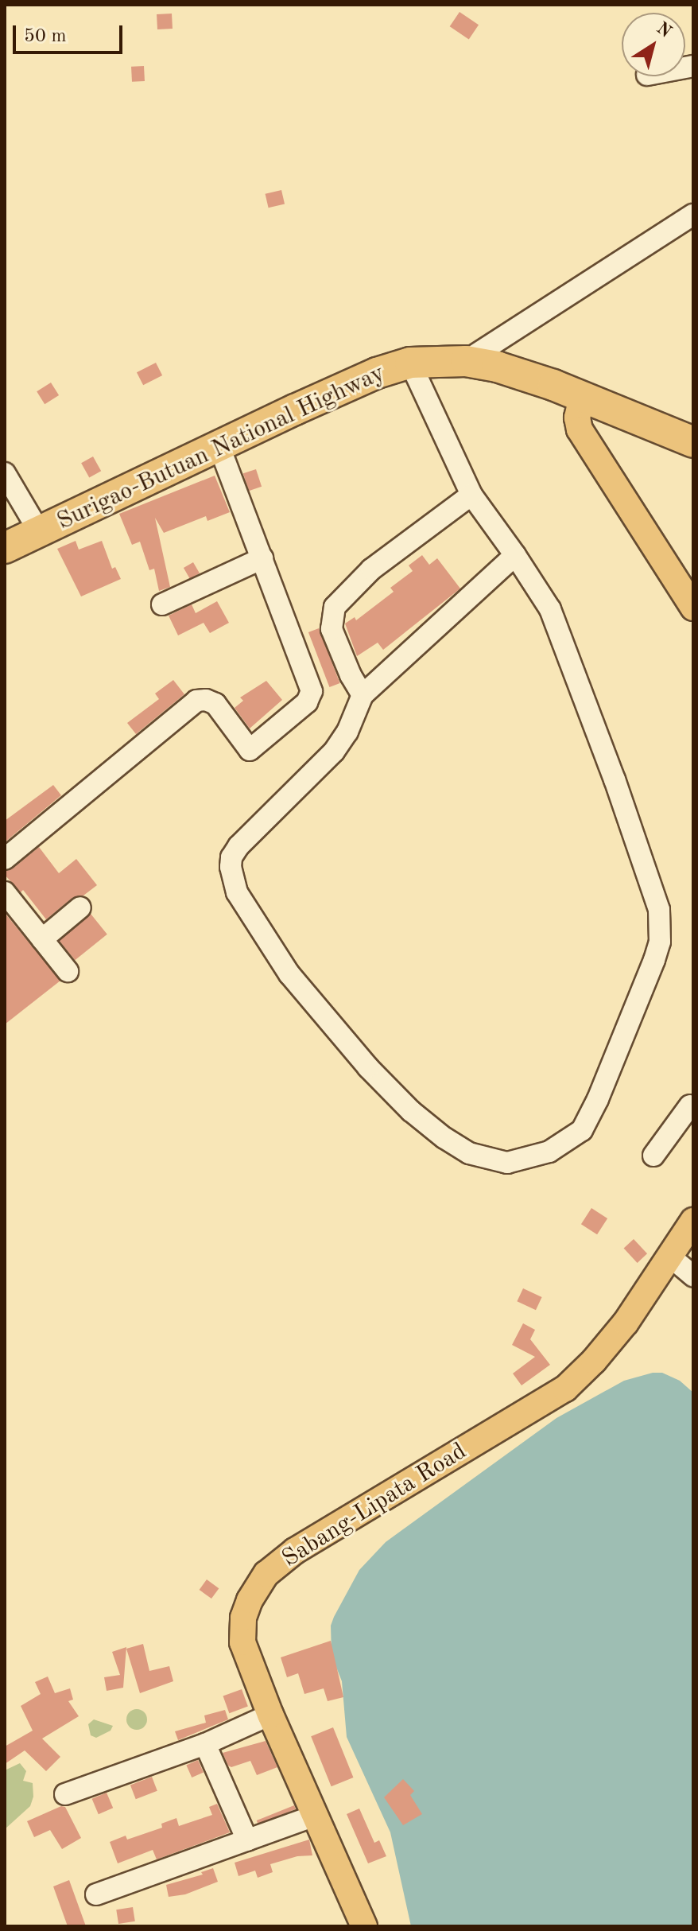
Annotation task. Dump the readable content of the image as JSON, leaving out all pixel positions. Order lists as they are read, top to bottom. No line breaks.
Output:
{"streets":{"highway":["Surigao-Butuan National Highway"],"main road":["Sabang-Lipata Road"]},"scale_bar":"50 m","north":"top right"}
